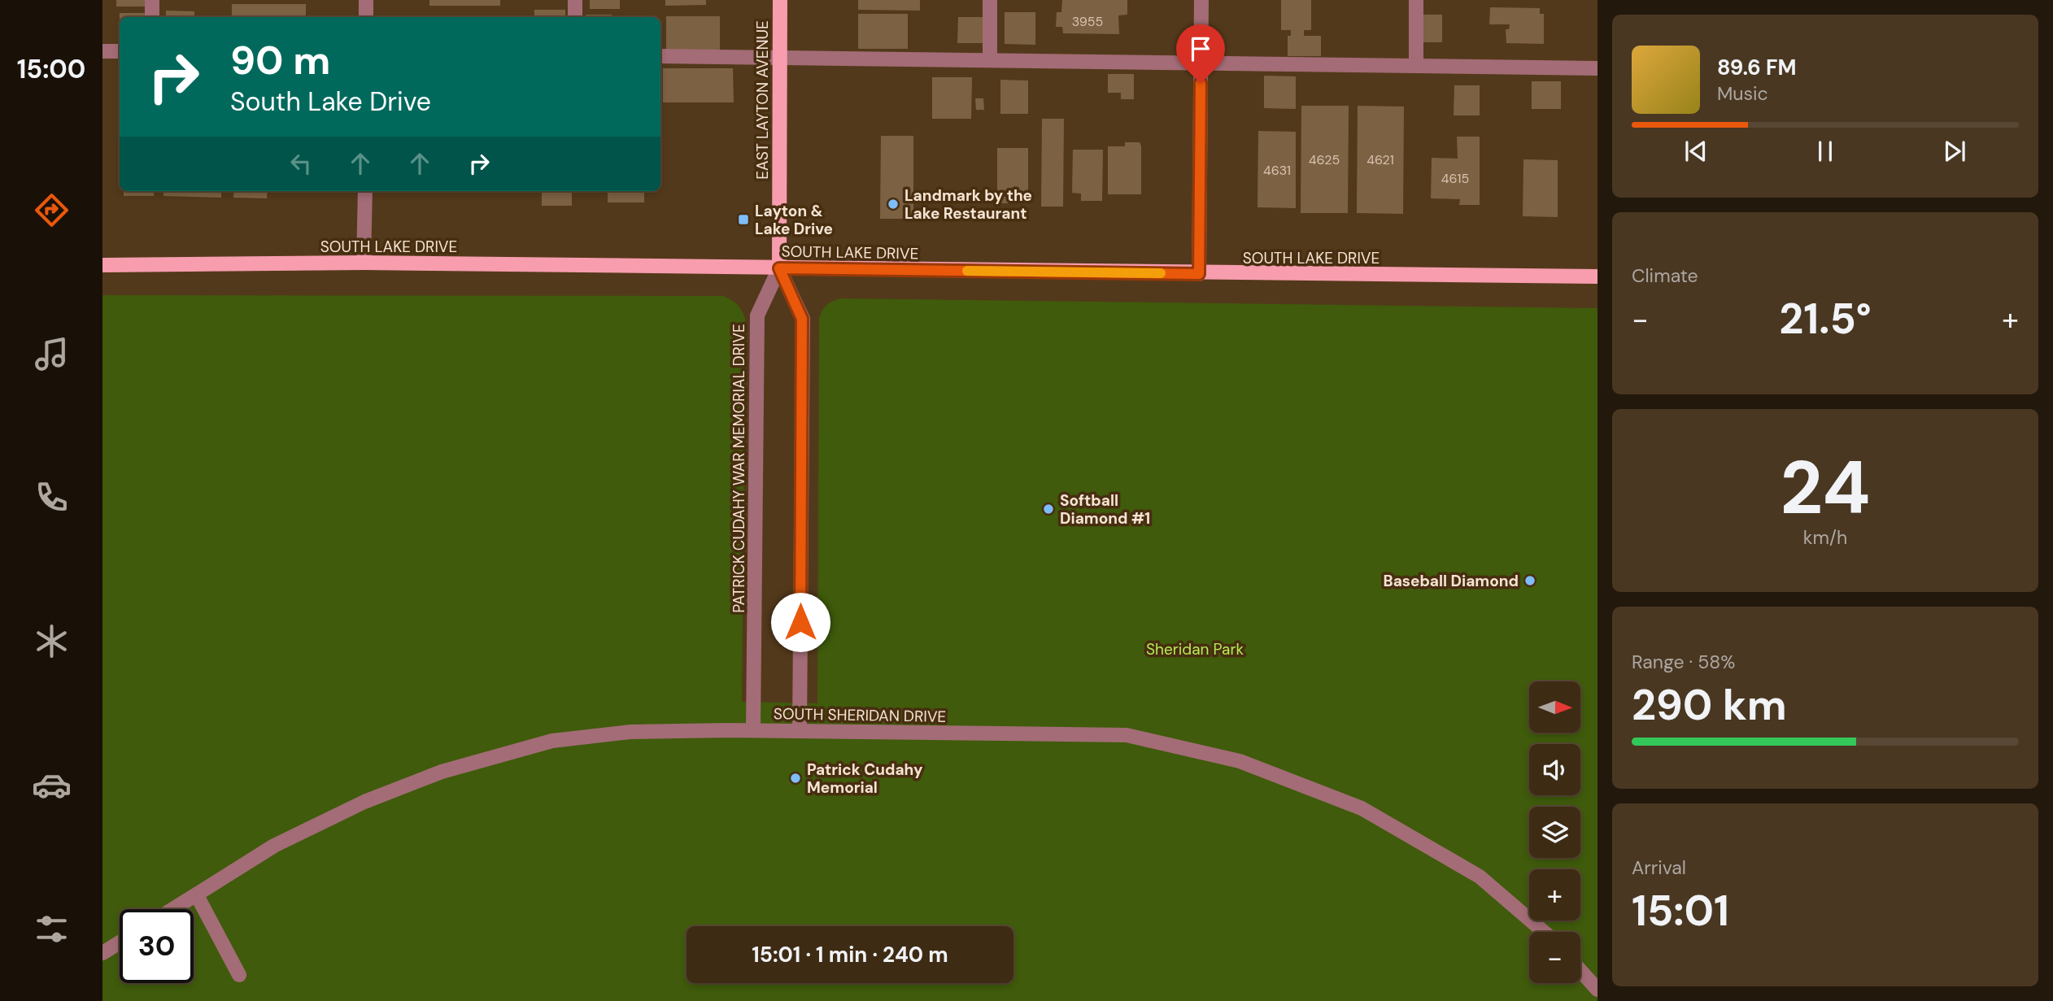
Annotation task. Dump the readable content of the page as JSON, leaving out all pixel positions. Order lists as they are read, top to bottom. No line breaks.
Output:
{"streets":{"main road":["EAST LAYTON AVENUE","SOUTH LAKE DRIVE"],"street":["PATRICK CUDAHY WAR MEMORIAL DRIVE","SOUTH SHERIDAN DRIVE"]},"crossings":[["EAST LAYTON AVENUE","SOUTH LAKE DRIVE"],["EAST LAYTON AVENUE","PATRICK CUDAHY WAR MEMORIAL DRIVE"],["SOUTH LAKE DRIVE","PATRICK CUDAHY WAR MEMORIAL DRIVE"],["PATRICK CUDAHY WAR MEMORIAL DRIVE","SOUTH SHERIDAN DRIVE"]],"parks":["Sheridan Park"],"places":{"other":["Landmark by the Lake Restaurant","Softball Diamond #1","Baseball Diamond","Patrick Cudahy Memorial"],"transit":["Layton & Lake Drive"]},"house_numbers":["3955","4625","4621","4631","4615"],"north":"right","page":{"tabs":"15:00","turn":["90 m","South Lake Drive"],"song":["89.6 FM","Music"],"tile":["Climate",["24","km/h"],["Range · 58%","290 km"],["Arrival","15:01"]],"heat":["−","21.5°","+"],"map_buttons":["+","−"],"limit":"30","trip":"15:01 · 1 min · 240 m"}}
